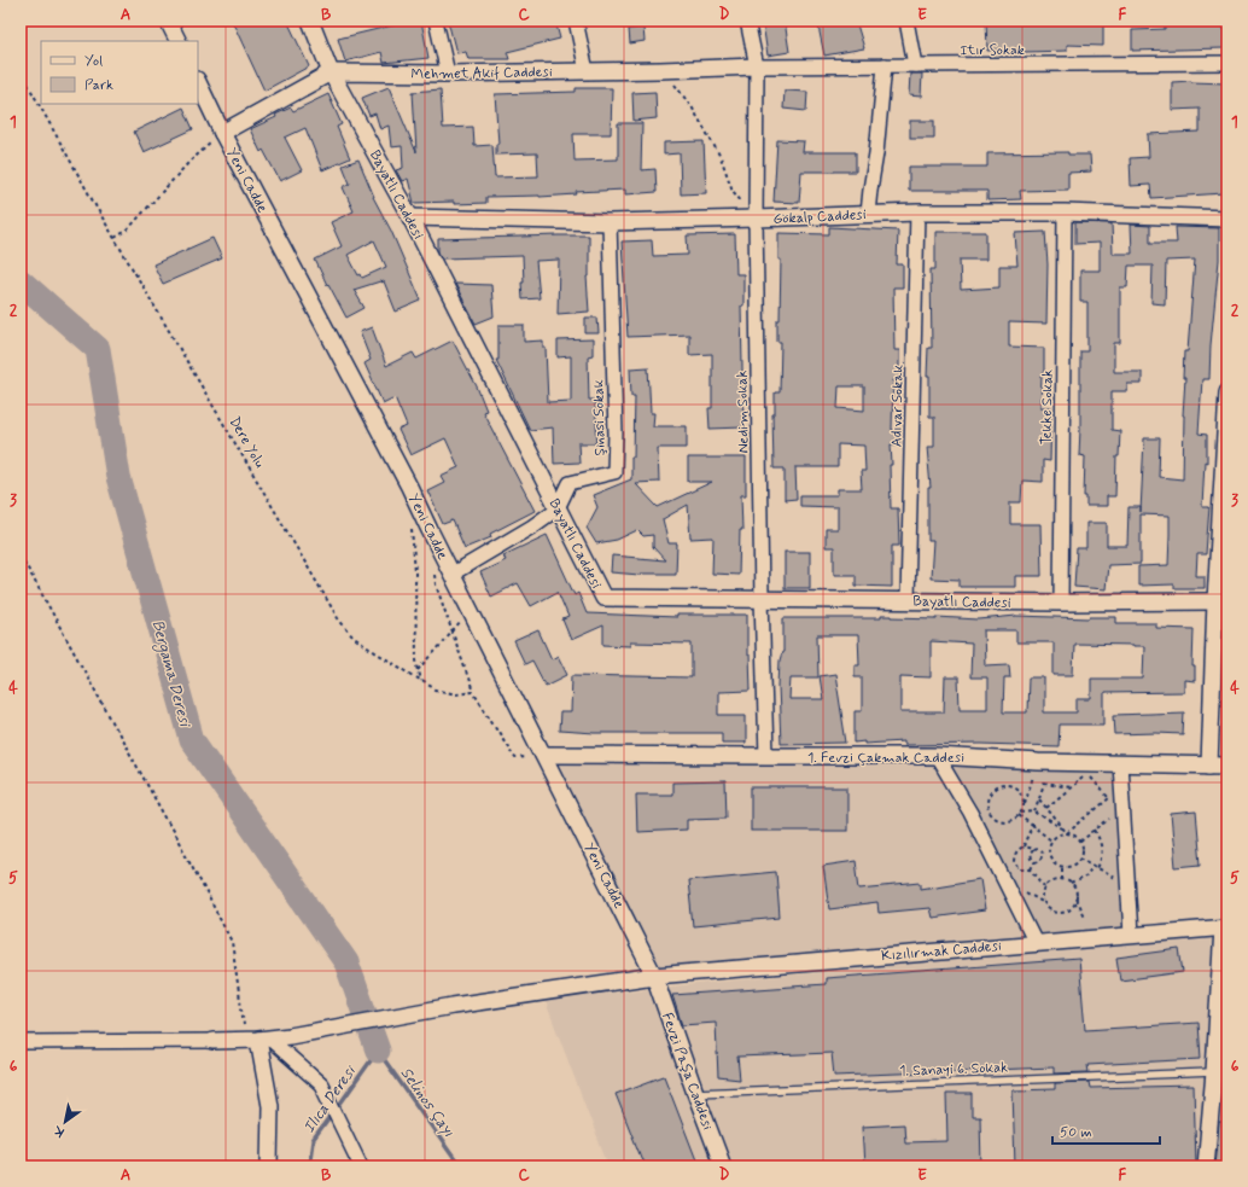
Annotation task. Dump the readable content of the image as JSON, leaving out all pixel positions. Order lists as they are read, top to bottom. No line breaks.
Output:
{"streets":{"street":["Itır Sokak","Mehmet Akif Caddesi","Yeni Cadde","Bayatlı Caddesi","Gökalp Caddesi","Adıvar Sokak","Tekke Sokak","Nedim Sokak","Şinasi Sokak","1. Fevzi Çakmak Caddesi","Kızılırmak Caddesi","Fevzi Paşa Caddesi"],"lane":["1. Sanayi 6. Sokak"],"path":["Dere Yolu"]},"crossings":[["Itır Sokak","Mehmet Akif Caddesi"],["Itır Sokak","Nedim Sokak"],["Mehmet Akif Caddesi","Yeni Cadde"],["Mehmet Akif Caddesi","Bayatlı Caddesi"],["Mehmet Akif Caddesi","Nedim Sokak"],["Yeni Cadde","1. Fevzi Çakmak Caddesi"],["Yeni Cadde","Kızılırmak Caddesi"],["Yeni Cadde","Fevzi Paşa Caddesi"],["Bayatlı Caddesi","Gökalp Caddesi"],["Bayatlı Caddesi","Adıvar Sokak"],["Bayatlı Caddesi","Tekke Sokak"],["Bayatlı Caddesi","Nedim Sokak"],["Bayatlı Caddesi","Şinasi Sokak"],["Gökalp Caddesi","Adıvar Sokak"],["Gökalp Caddesi","Tekke Sokak"],["Gökalp Caddesi","Nedim Sokak"],["Gökalp Caddesi","Şinasi Sokak"],["Nedim Sokak","1. Fevzi Çakmak Caddesi"],["Kızılırmak Caddesi","Fevzi Paşa Caddesi"],["1. Sanayi 6. Sokak","Fevzi Paşa Caddesi"]],"water":["Bergama Deresi","Ilıca Deresi","Selinos Çayı"],"legend":["Yol","Park"],"scale_bar":"50 m","north":"bottom left","grid":{"columns":["A","B","C","D","E","F"],"rows":["1","2","3","4","5","6"]}}
